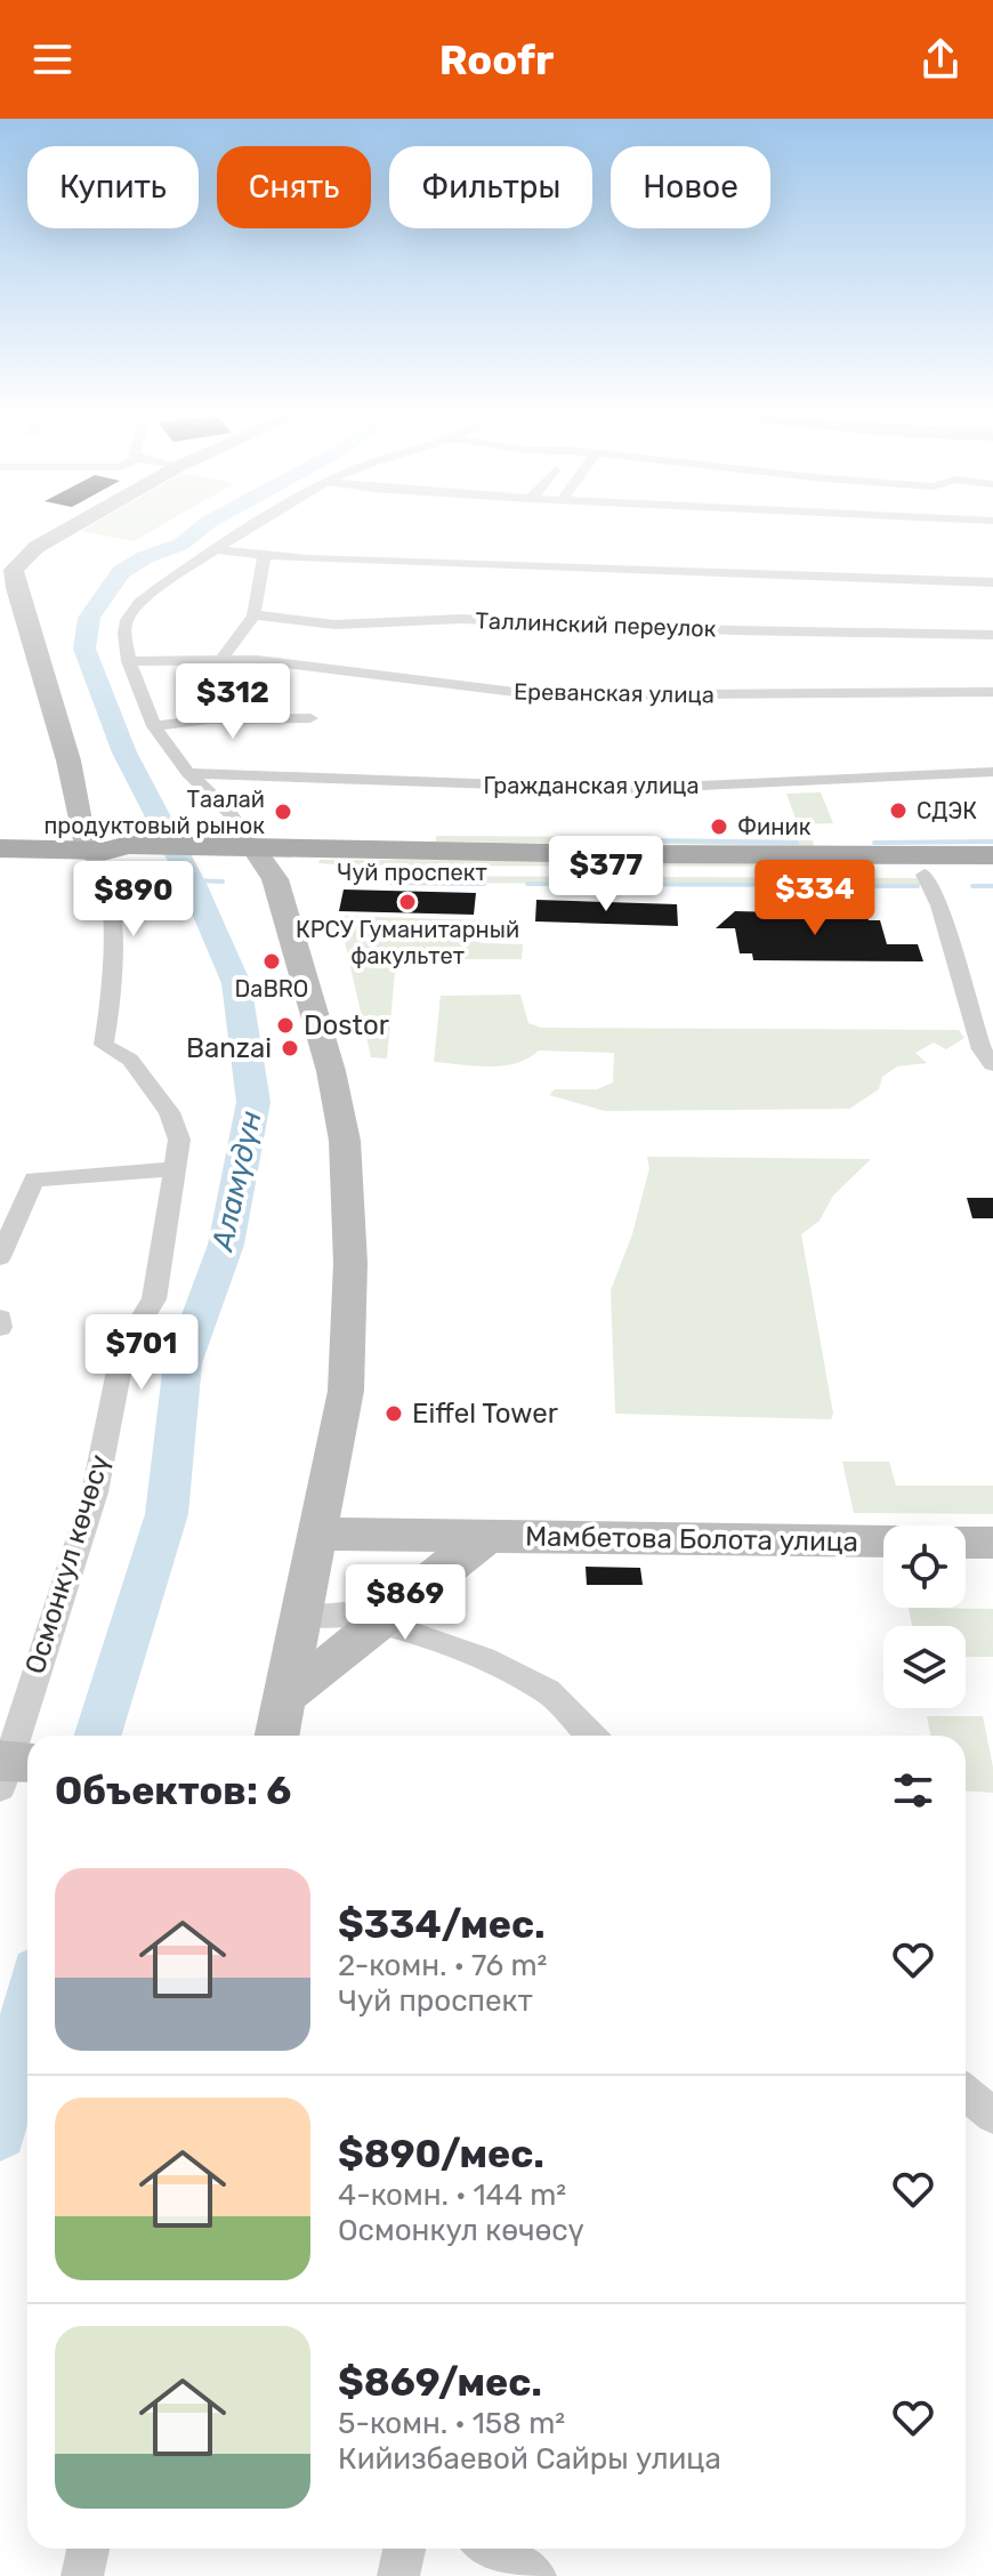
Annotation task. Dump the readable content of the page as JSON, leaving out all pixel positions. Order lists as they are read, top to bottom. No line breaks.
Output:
{"streets":{"main road":["Чуй проспект"],"street":["Таллинский переулок","Ереванская улица","Гражданская улица","Мамбетова Болота улица","Осмонкул көчөсү"]},"crossings":[["Чуй проспект","Осмонкул көчөсү"]],"water":["Аламүдүн"],"places":["СДЭК","Таалай продуктовый рынок","Финик","КРСУ Гуманитарный факультет","DaBRO","Dostor","Banzai","Eiffel Tower"],"page":{"header":"Roofr","chip":["Купить","Снять","Фильтры","Новое"],"price":["$312","$377","$334","$890","$701","$869"],"heading":"Объектов: 6","list":[{"name":"$334/мес.","note":"2-комн. · 76 m² · Чуй проспект"},{"name":"$890/мес.","note":"4-комн. · 144 m² · Осмонкул көчөсү"},{"name":"$869/мес.","note":"5-комн. · 158 m² · Кийизбаевой Сайры улица"}]}}
